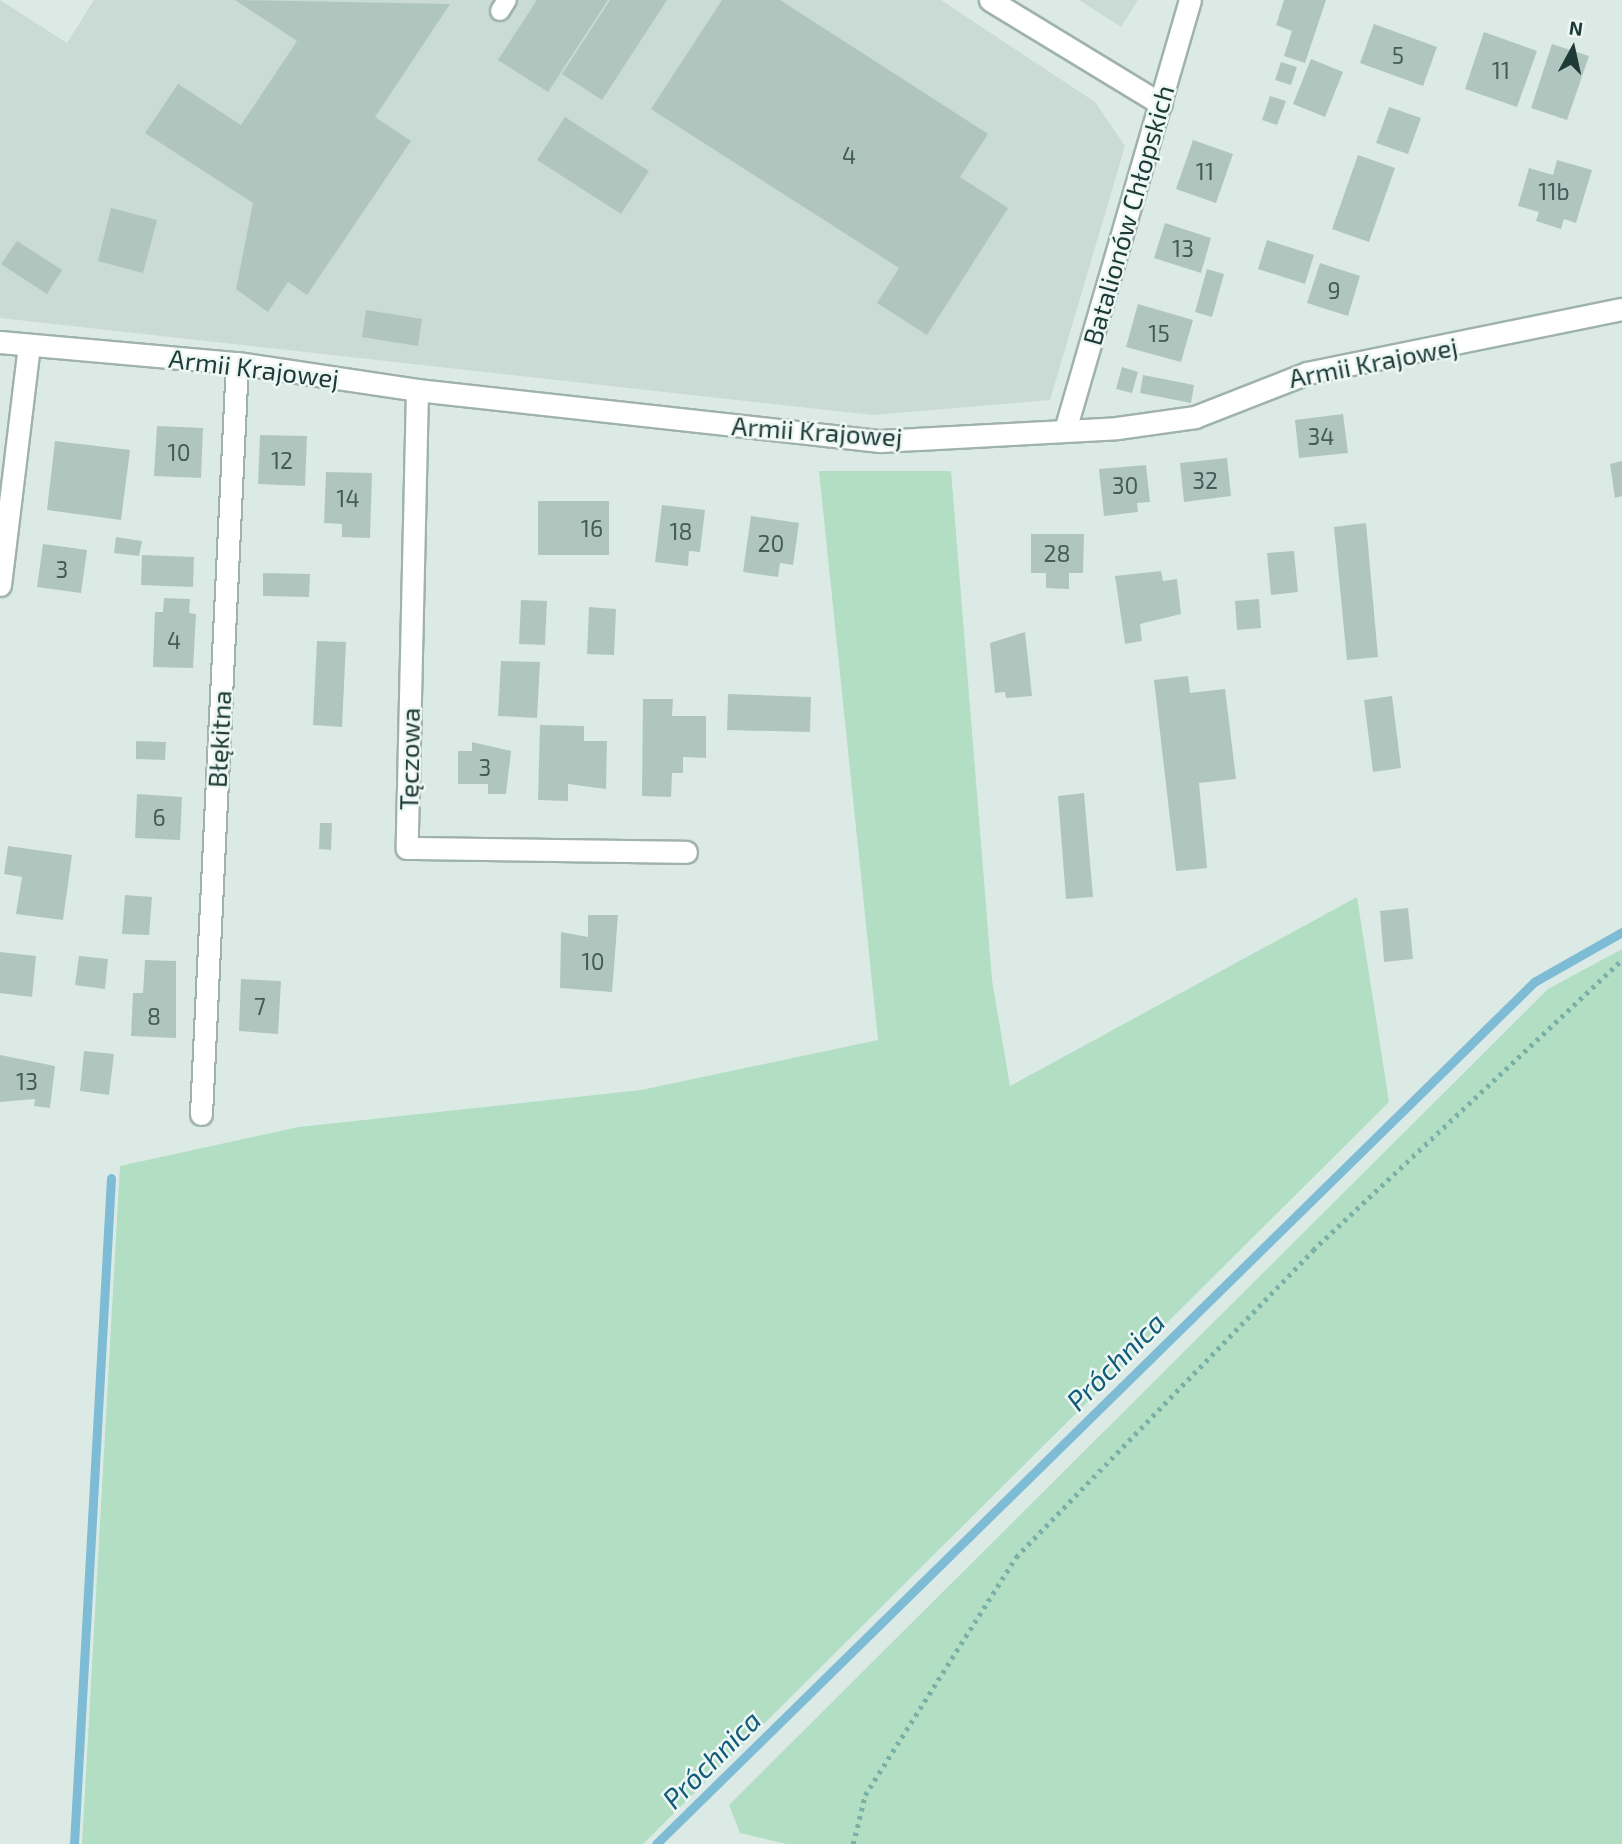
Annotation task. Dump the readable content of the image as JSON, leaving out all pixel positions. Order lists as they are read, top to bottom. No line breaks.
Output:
{"streets":{"street":["Batalionów Chłopskich","Armii Krajowej","Błękitna","Tęczowa"]},"crossings":[["Batalionów Chłopskich","Armii Krajowej"],["Armii Krajowej","Błękitna"],["Armii Krajowej","Tęczowa"]],"water":["Próchnica"],"house_numbers":["5","11","4","11","11b","13","9","15","34","10","12","32","30","14","16","18","20","28","3","4","3","6","10","7","8","13"],"north":"top"}
